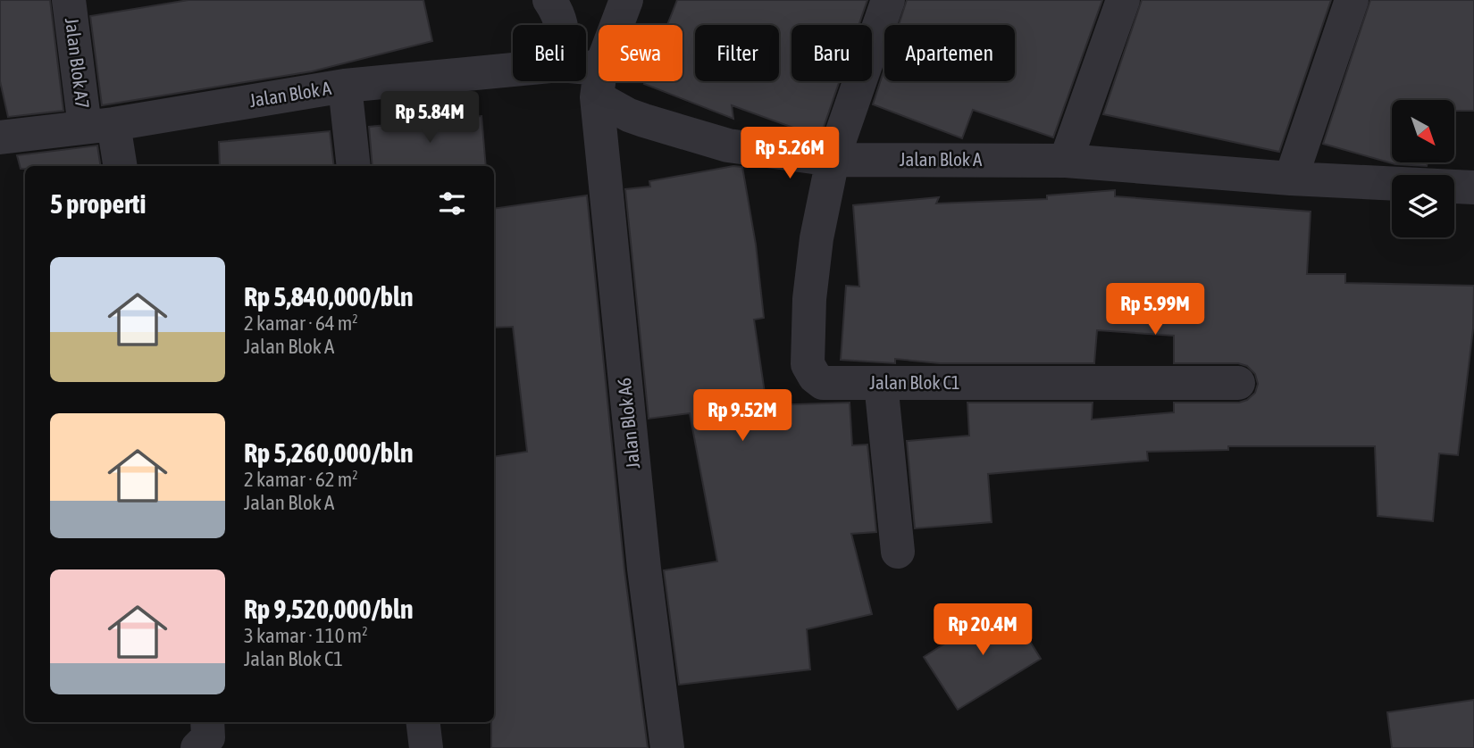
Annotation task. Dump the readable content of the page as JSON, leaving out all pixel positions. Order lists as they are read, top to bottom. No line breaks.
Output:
{"streets":{"street":["Jalan Blok A7","Jalan Blok A","Jalan Blok C1","Jalan Blok A6"]},"crossings":[["Jalan Blok A7","Jalan Blok A"],["Jalan Blok A","Jalan Blok C1"],["Jalan Blok A","Jalan Blok A6"]],"north":"bottom right","page":{"chip":["Beli","Sewa","Filter","Baru","Apartemen"],"price":["Rp 5.84M","Rp 5.26M","Rp 5.99M","Rp 9.52M","Rp 20.4M"],"heading":"5 properti","list":[{"name":"Rp 5,840,000/bln","note":"2 kamar · 64 m² · Jalan Blok A"},{"name":"Rp 5,260,000/bln","note":"2 kamar · 62 m² · Jalan Blok A"},{"name":"Rp 9,520,000/bln","note":"3 kamar · 110 m² · Jalan Blok C1"}]}}
